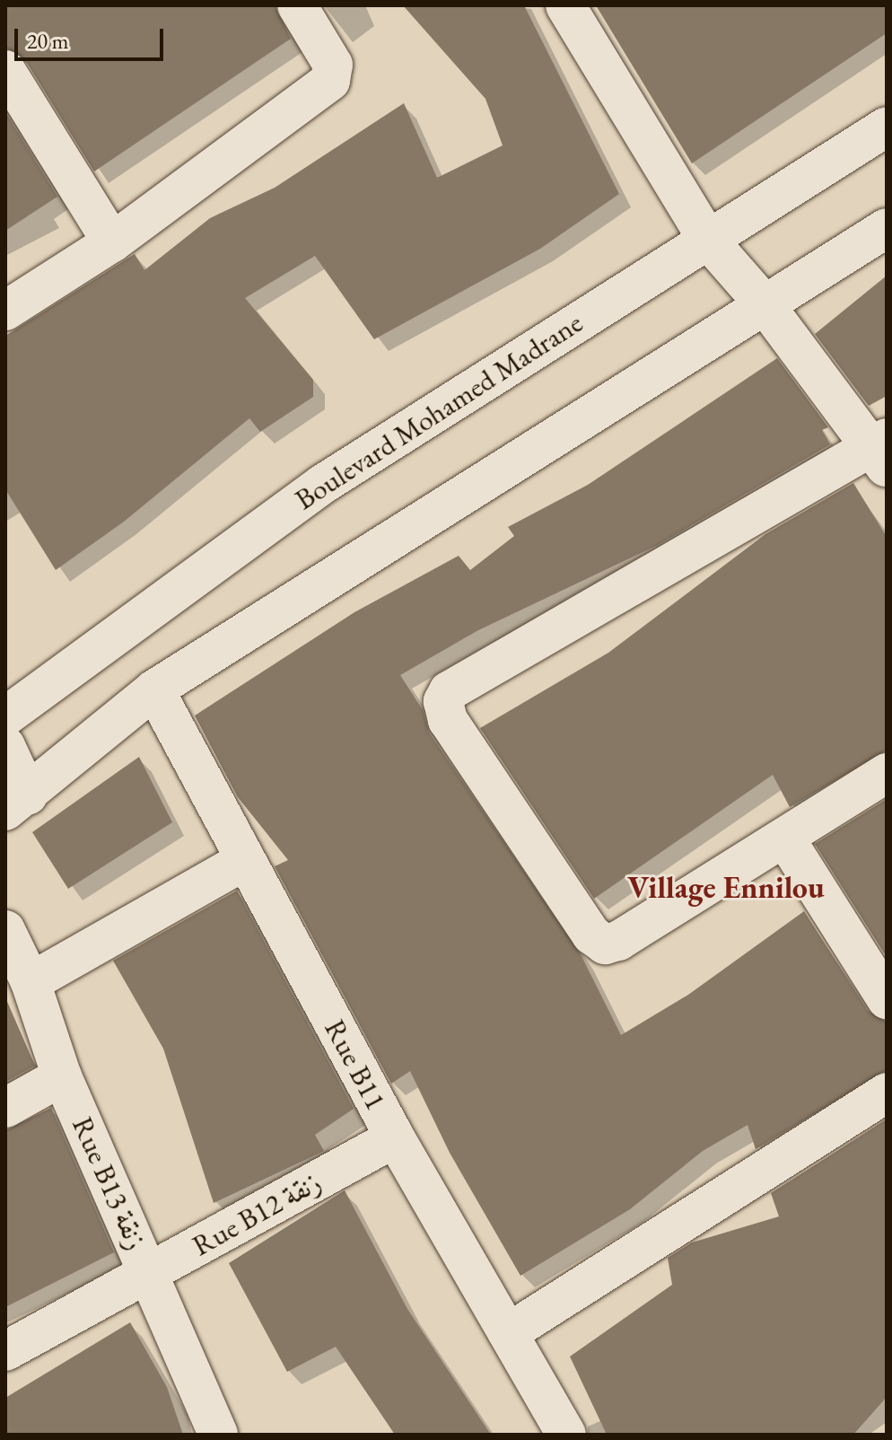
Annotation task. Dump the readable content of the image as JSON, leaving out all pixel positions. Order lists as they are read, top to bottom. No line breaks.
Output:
{"streets":{"street":["Boulevard Mohamed Madrane","Rue B11","Rue B13 زنقة","Rue B12 زنقة"]},"crossings":[["Rue B11","Rue B12 زنقة"],["Rue B13 زنقة","Rue B12 زنقة"]],"districts":["Village Ennilou"],"scale_bar":"20 m"}
